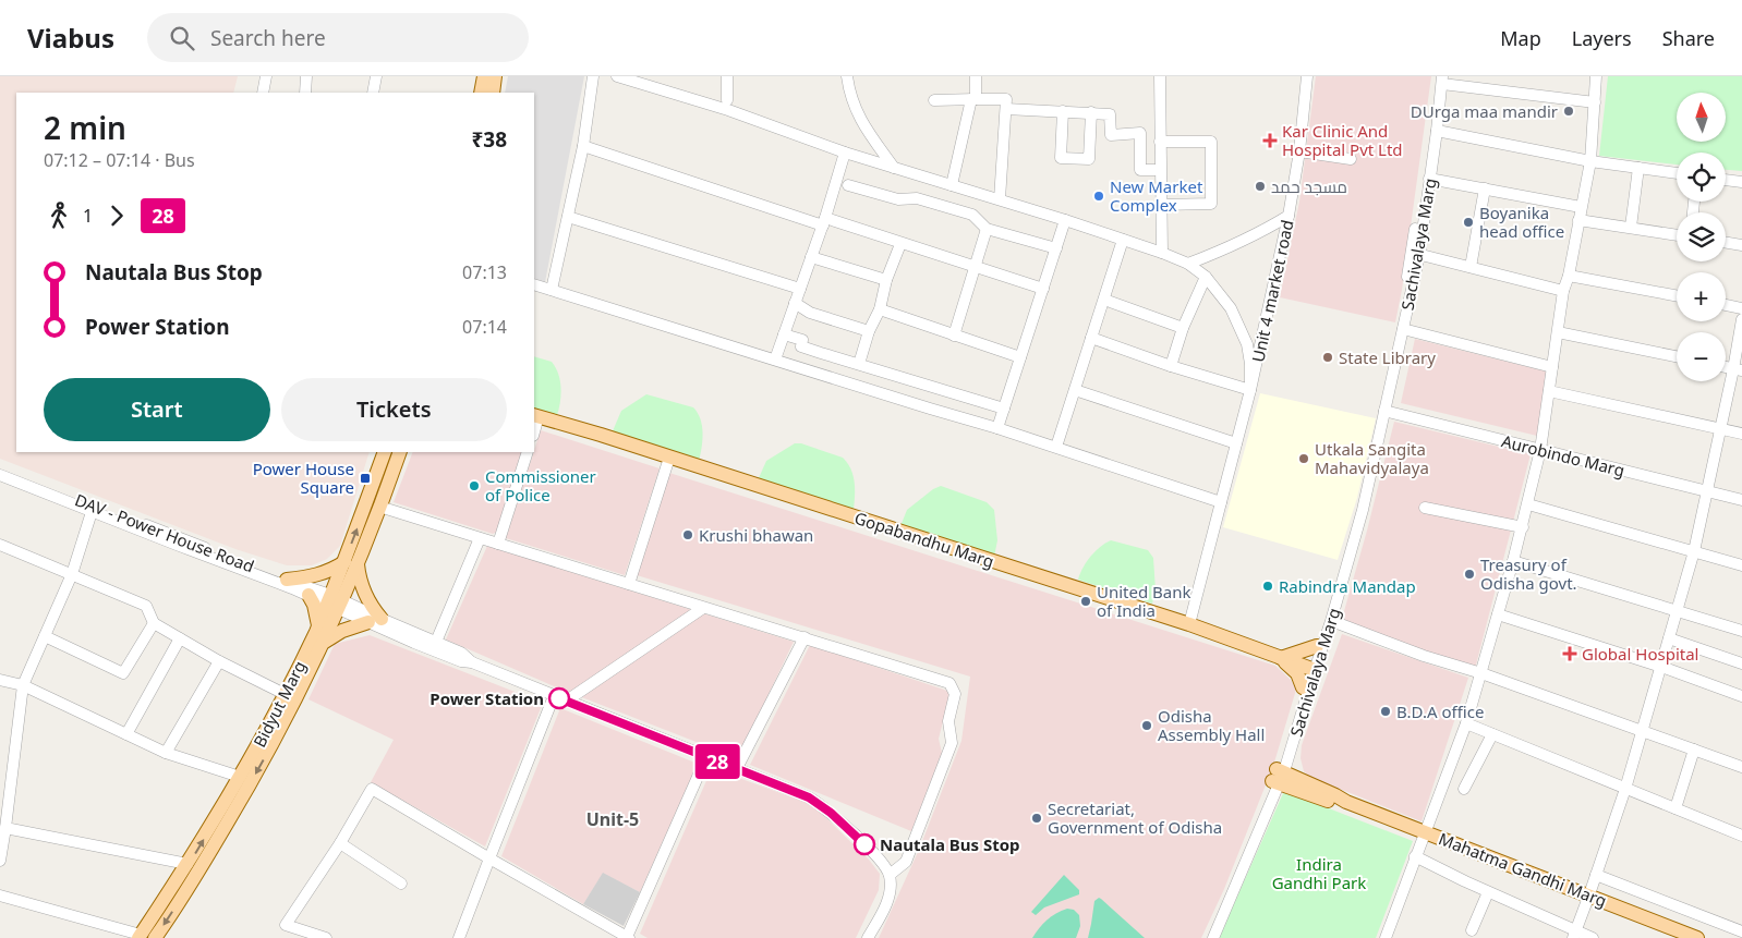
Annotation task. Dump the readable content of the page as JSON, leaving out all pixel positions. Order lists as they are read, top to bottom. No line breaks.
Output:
{"streets":{"main road":["Gopabandhu Marg","Bidyut Marg","Mahatma Gandhi Marg"],"street":["Sachivalaya Marg","Unit 4 market road","Aurobindo Marg","DAV - Power House Road"]},"crossings":[["Sachivalaya Marg","Aurobindo Marg"],["Sachivalaya Marg","Gopabandhu Marg"],["Sachivalaya Marg","Mahatma Gandhi Marg"],["Unit 4 market road","Gopabandhu Marg"],["DAV - Power House Road","Bidyut Marg"]],"districts":["Unit-5"],"parks":["Indira Gandhi Park"],"places":{"other":["DUrga maa mandir","مسجد حمد","New Market Complex","Boyanika head office","State Library","Utkala Sangita Mahavidyalaya","Commissioner of Police","Krushi bhawan","Treasury of Odisha govt.","Rabindra Mandap","United Bank of India","Power Station","B.D.A office","Odisha Assembly Hall","Secretariat, Government of Odisha","Nautala Bus Stop"],"health":["Kar Clinic And Hospital Pvt Ltd","Global Hospital"],"transit":["Power House Square"]},"lines":["bus line 28"],"north":"top","page":{"header":"Viabus","search":"Search here","nav":["Map","Layers","Share"],"on_map":"28","map_buttons":["+","−"],"heading":["2 min","07:12 – 07:14 · Bus","₹38"],"legs":["1","28"],"list":[{"name":"Nautala Bus Stop","value":"07:13"},{"name":"Power Station","value":"07:14"}],"buttons":["Start","Tickets"]}}
